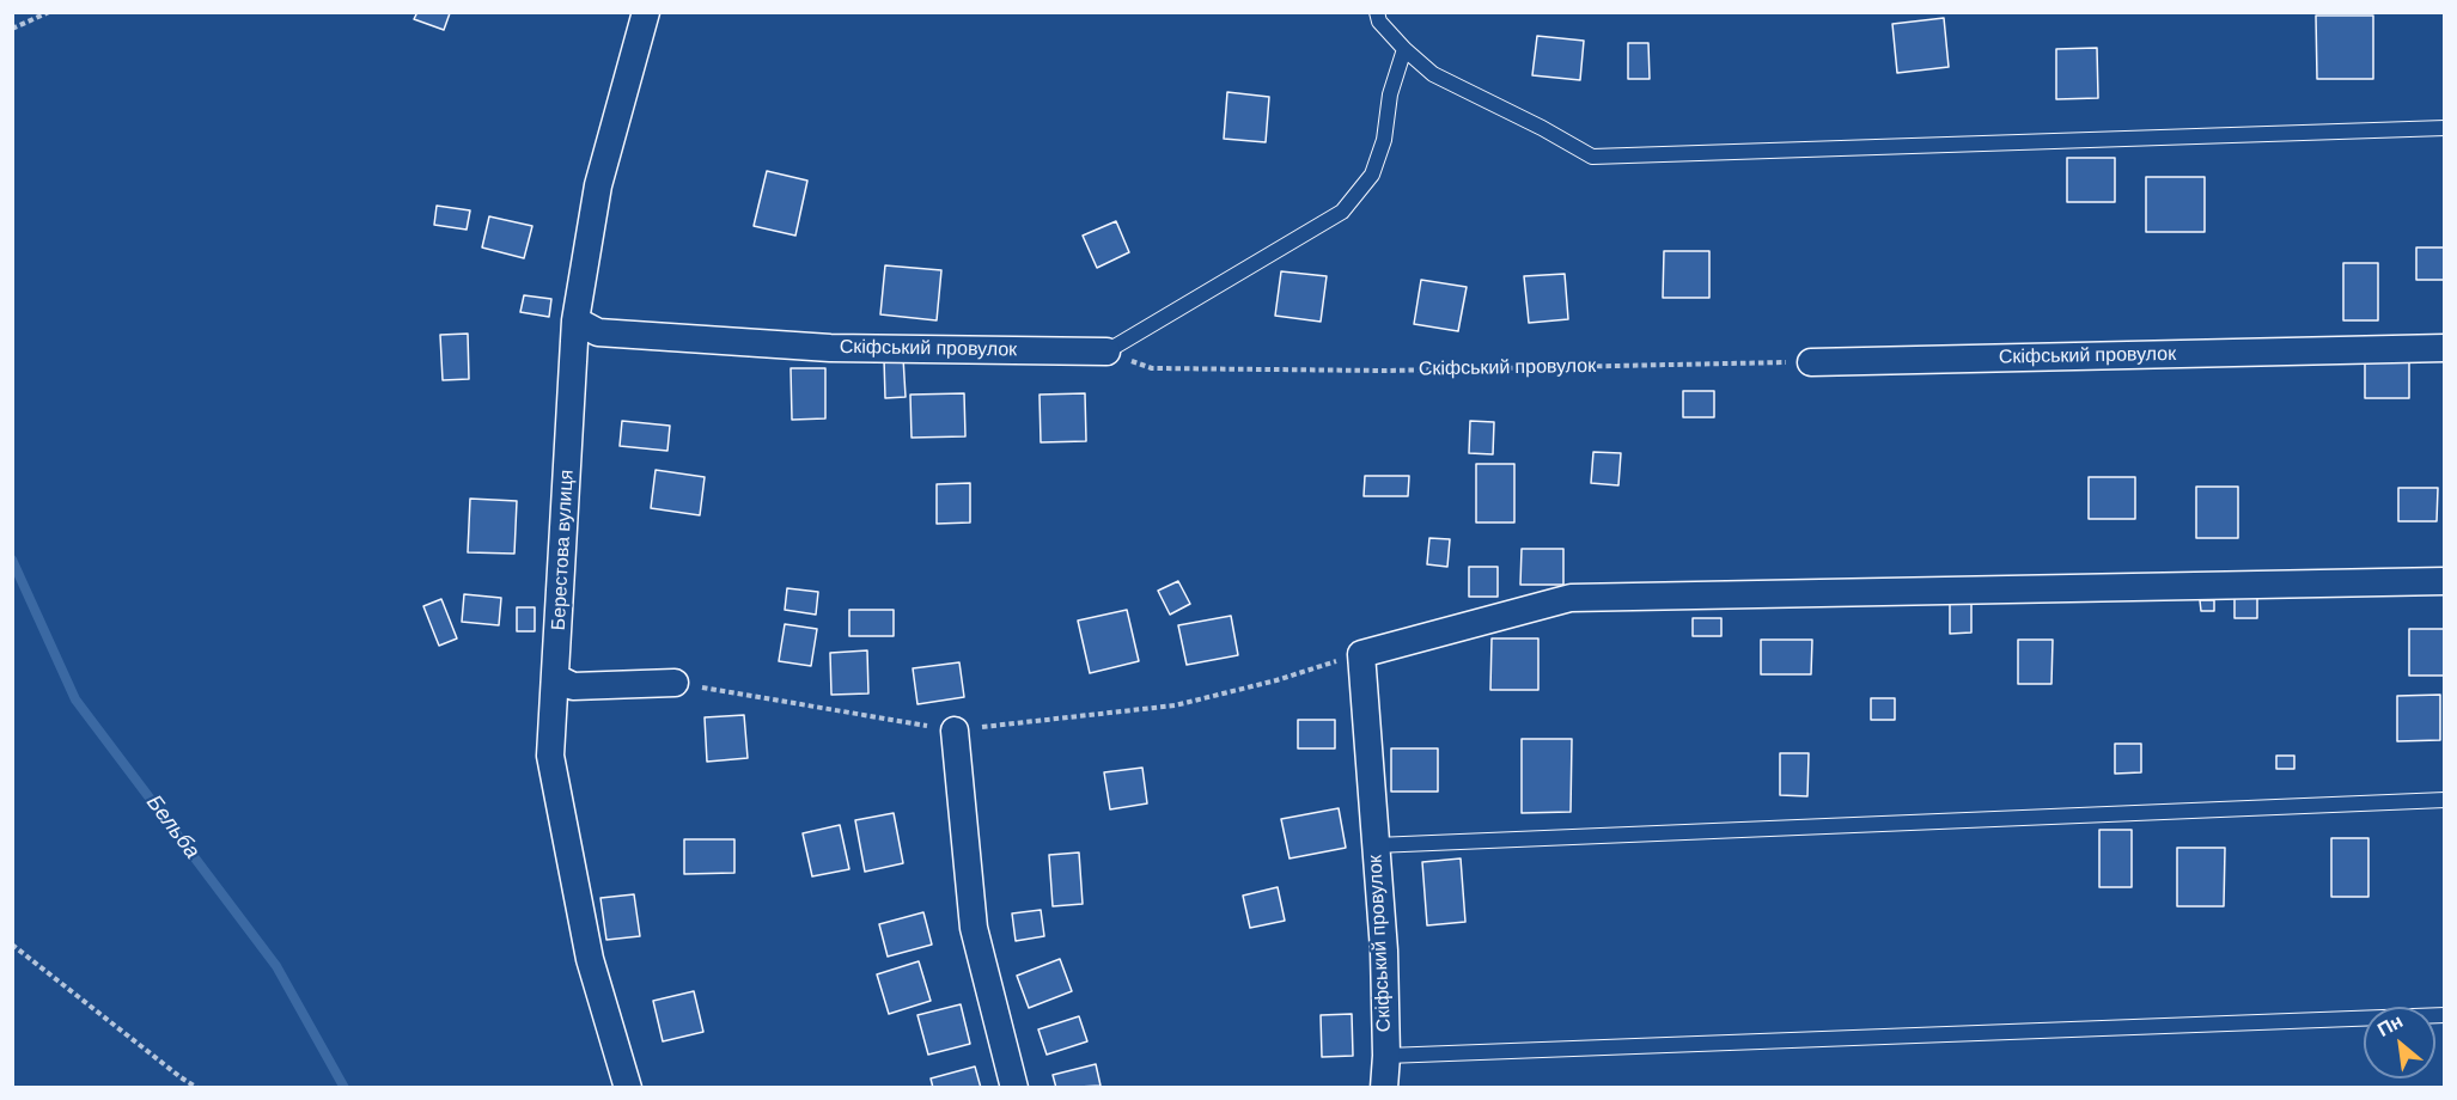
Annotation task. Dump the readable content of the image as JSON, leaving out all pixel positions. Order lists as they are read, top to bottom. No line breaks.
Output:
{"streets":{"street":["Скіфський провулок","Берестова вулиця"]},"crossings":[["Скіфський провулок","Берестова вулиця"]],"water":["Бельба"],"north":"top left"}
